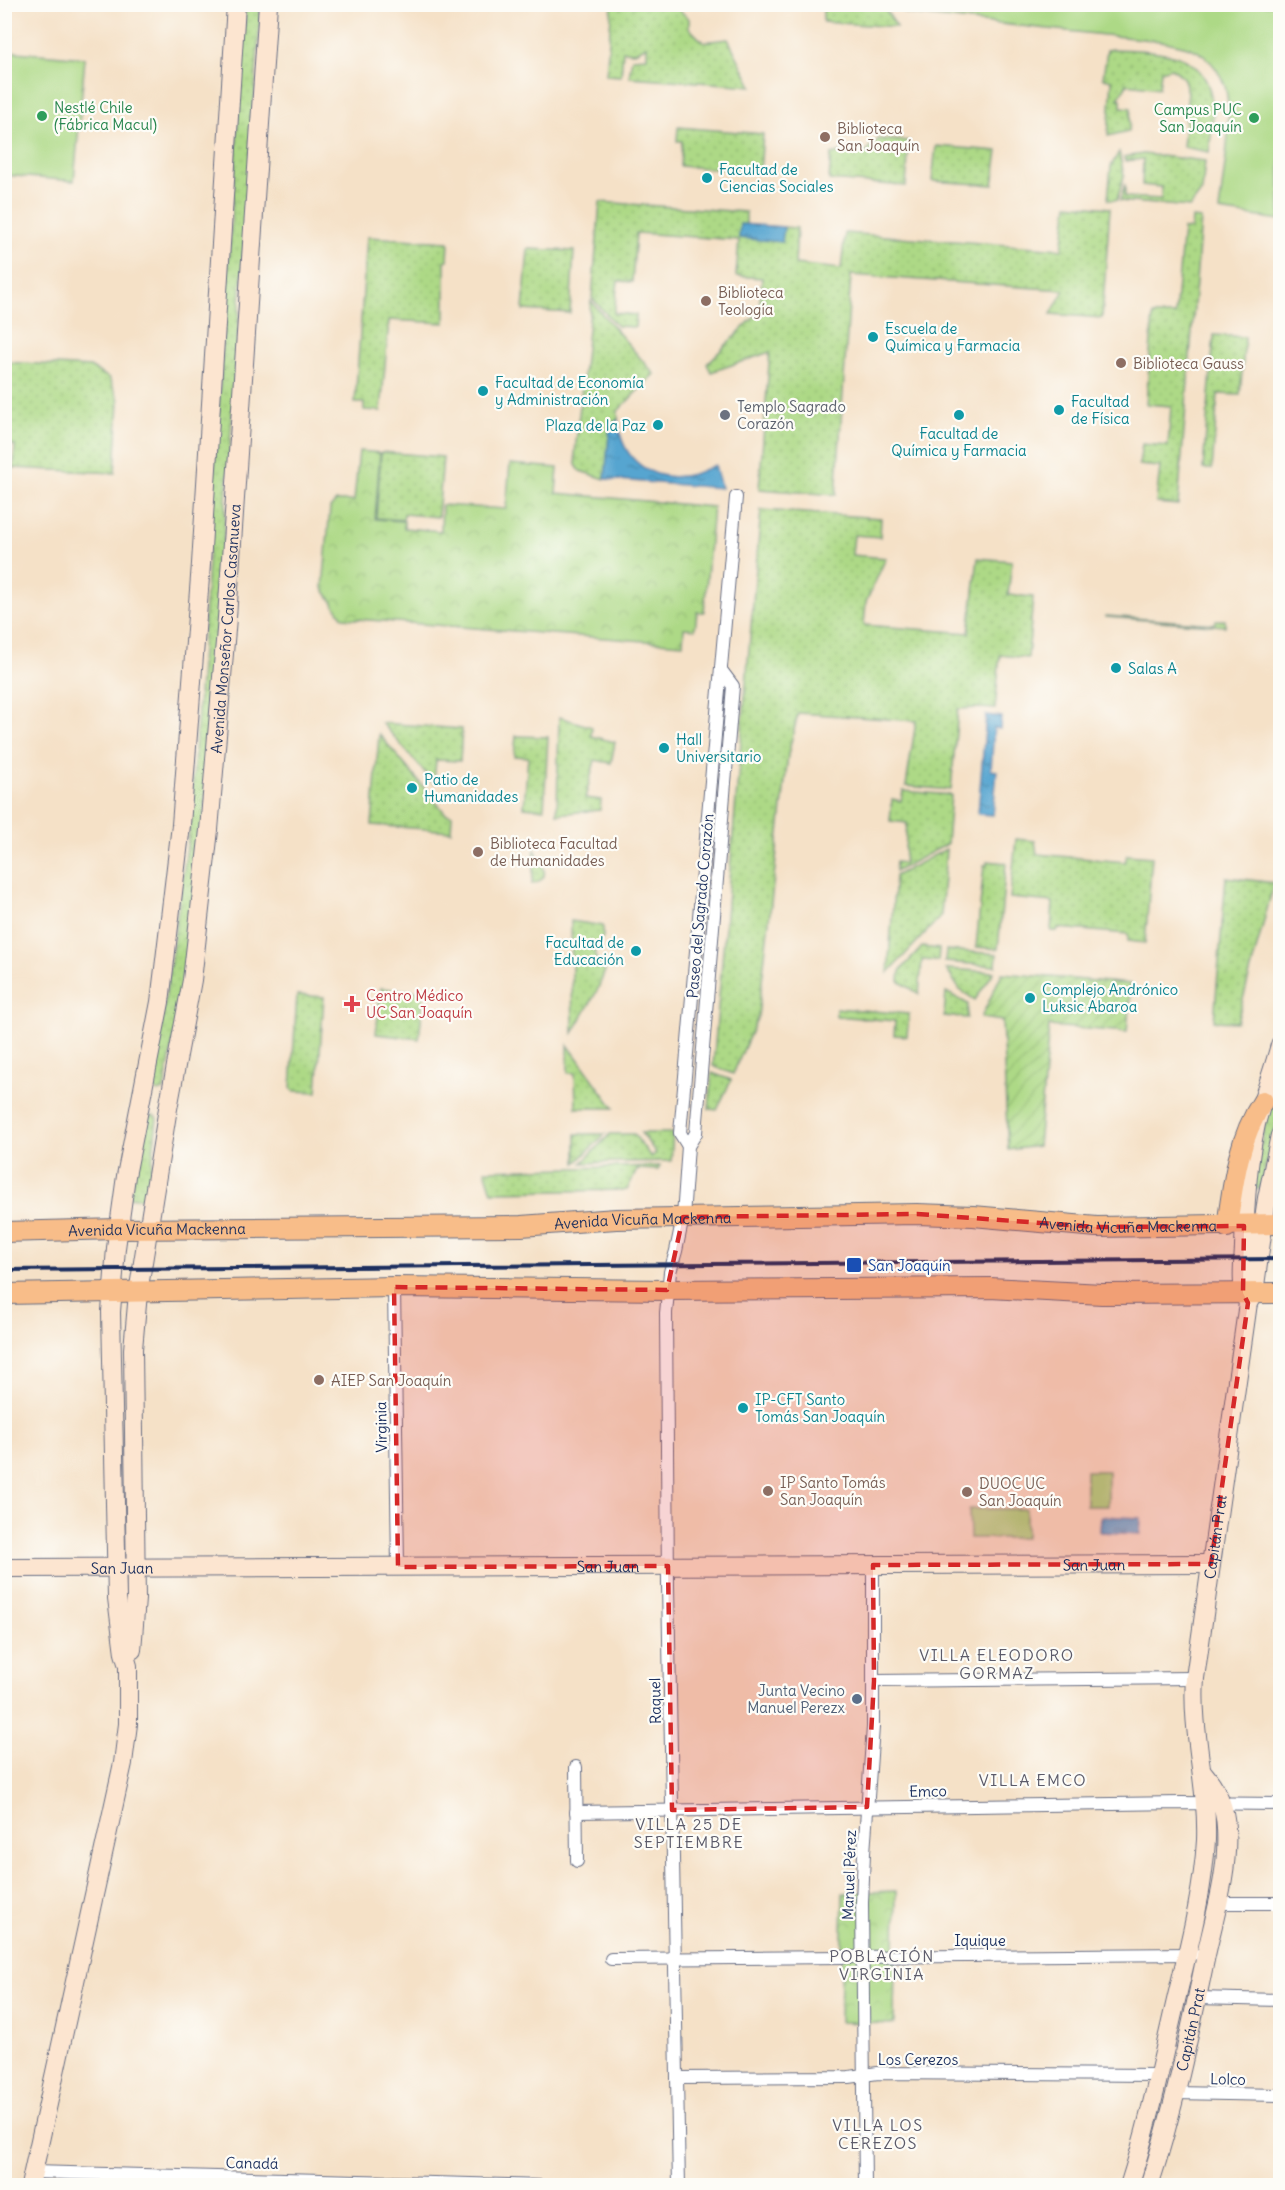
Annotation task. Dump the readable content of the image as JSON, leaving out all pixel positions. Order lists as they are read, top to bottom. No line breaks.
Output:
{"streets":{"main road":["Avenida Monseñor Carlos Casanueva","Avenida Vicuña Mackenna","Capitán Prat","San Juan"],"street":["Paseo del Sagrado Corazón","Virginia","Raquel","Emco","Manuel Pérez","Iquique","Los Cerezos","Lolco","Canadá"]},"crossings":[["Avenida Monseñor Carlos Casanueva","Avenida Vicuña Mackenna"],["Avenida Monseñor Carlos Casanueva","San Juan"],["Paseo del Sagrado Corazón","Avenida Vicuña Mackenna"],["Paseo del Sagrado Corazón","Raquel"],["Avenida Vicuña Mackenna","Capitán Prat"],["Avenida Vicuña Mackenna","Raquel"],["Virginia","San Juan"],["Capitán Prat","San Juan"],["Capitán Prat","Emco"],["Capitán Prat","Iquique"],["Capitán Prat","Los Cerezos"],["Capitán Prat","Lolco"],["San Juan","Raquel"],["San Juan","Manuel Pérez"],["Raquel","Emco"],["Raquel","Iquique"],["Raquel","Los Cerezos"],["Emco","Manuel Pérez"],["Manuel Pérez","Iquique"],["Manuel Pérez","Los Cerezos"]],"districts":["VILLA ELEODORO GORMAZ","VILLA EMCO","VILLA 25 DE SEPTIEMBRE","POBLACIÓN VIRGINIA","VILLA LOS CEREZOS"],"places":{"other":["Nestlé Chile (Fábrica Macul)","Campus PUC San Joaquín","Biblioteca San Joaquín","Facultad de Ciencias Sociales","Biblioteca Teología","Escuela de Química y Farmacia","Biblioteca Gauss","Facultad de Economía y Administración","Facultad de Física","Templo Sagrado Corazón","Facultad de Química y Farmacia","Plaza de la Paz","Salas A","Hall Universitario","Patio de Humanidades","Biblioteca Facultad de Humanidades","Facultad de Educación","Complejo Andrónico Luksic Abaroa","AIEP San Joaquín","IP-CFT Santo Tomás San Joaquín","IP Santo Tomás San Joaquín","DUOC UC San Joaquín","Junta Vecino Manuel Perezx"],"health":["Centro Médico UC San Joaquín"],"transit":["San Joaquín"]}}
